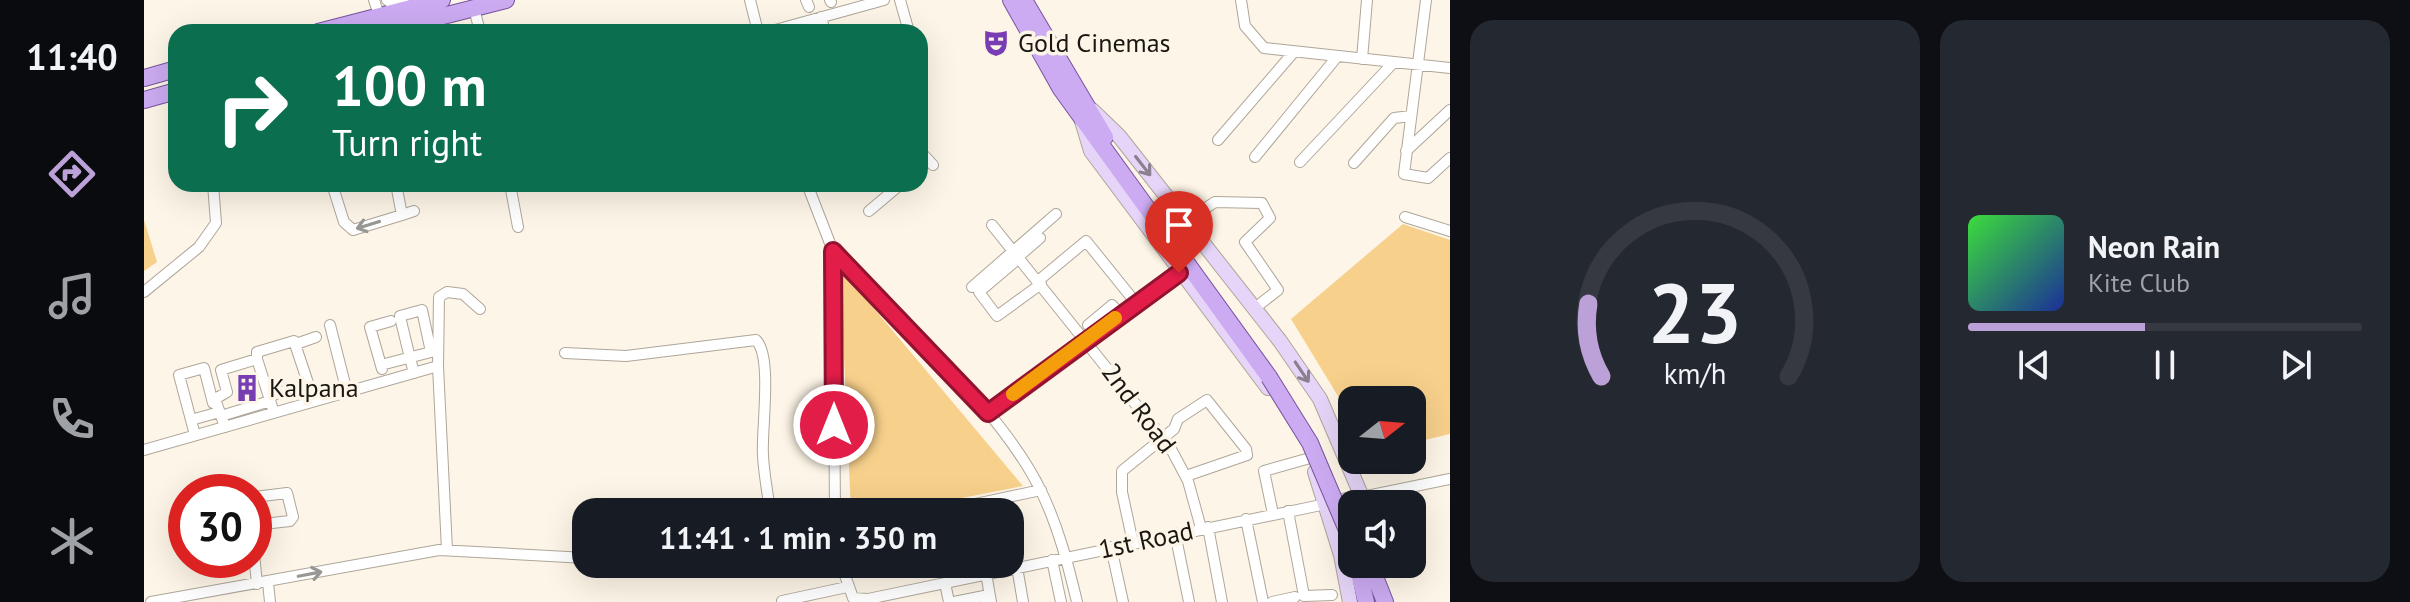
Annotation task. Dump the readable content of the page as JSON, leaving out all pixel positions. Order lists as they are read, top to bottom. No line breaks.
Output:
{"streets":{"street":["2nd Road","1st Road"]},"crossings":[["2nd Road","1st Road"]],"places":{"theatre":["Gold Cinemas"],"building":["Kalpana"]},"north":"right","page":{"tabs":"11:40","turn":["100 m","Turn right"],"song":["Neon Rain","Kite Club"],"limit":"30","trip":"11:41 · 1 min · 350 m","gauge":["23","km/h"]}}
